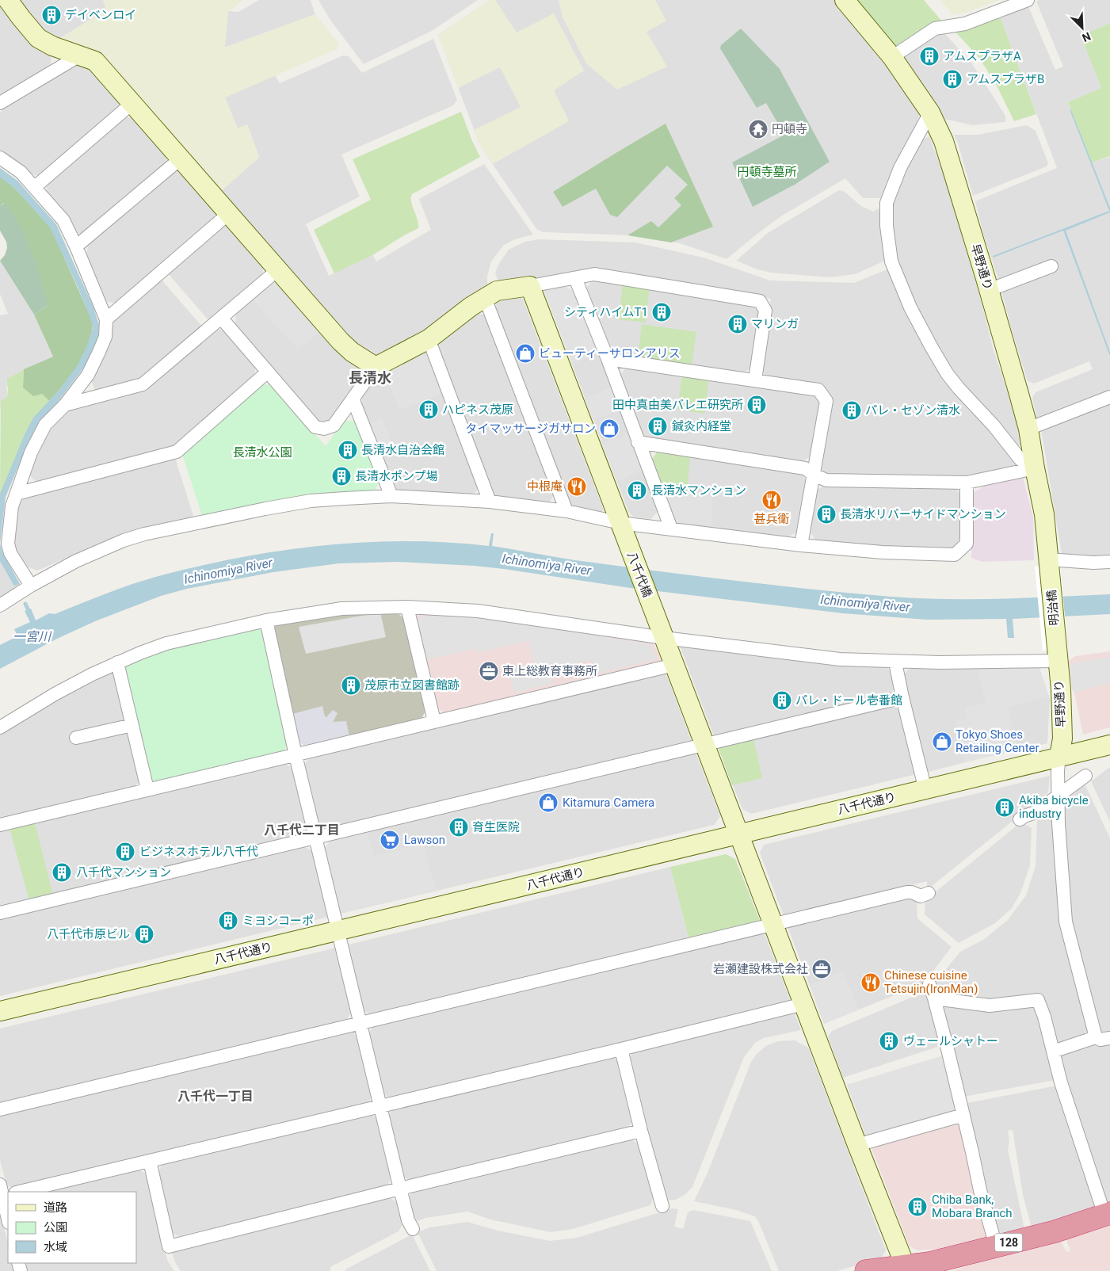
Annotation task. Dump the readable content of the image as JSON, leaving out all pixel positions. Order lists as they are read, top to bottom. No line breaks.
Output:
{"streets":{"highway":["128"],"street":["早野通り","八千代橋","明治橋","八千代通り"]},"crossings":[["早野通り","明治橋"],["早野通り","八千代通り"],["八千代橋","八千代通り"],["八千代橋","128"]],"districts":["長清水","八千代二丁目","八千代一丁目"],"water":["Ichinomiya River","一宮川"],"parks":["円頓寺墓所","長清水公園"],"places":{"building":["デイベンロイ","アムスプラザA","アムスプラザB","シティハイムT1","マリンガ","田中真由美バレエ研究所","ハピネス茂原","パレ・セゾン清水","鍼灸内経堂","長清水自治会館","長清水ポンプ場","長清水マンション","長清水リバーサイドマンション","茂原市立図書館跡","パレ・ドール壱番館","Akiba bicycle industry","育生医院","ビジネスホテル八千代","八千代マンション","ミヨシコーポ","八千代市原ビル","ヴェールシャトー","Chiba Bank, Mobara Branch"],"temple":["円頓寺"],"shop":["ビューティーサロンアリス","タイマッサージガサロン","Tokyo Shoes Retailing Center","Kitamura Camera"],"restaurant":["中根庵","甚兵衛","Chinese cuisine Tetsujin(IronMan)"],"office":["東上総教育事務所","岩瀬建設株式会社"],"supermarket":["Lawson"]},"legend":["道路","公園","水域"],"north":"bottom right"}
